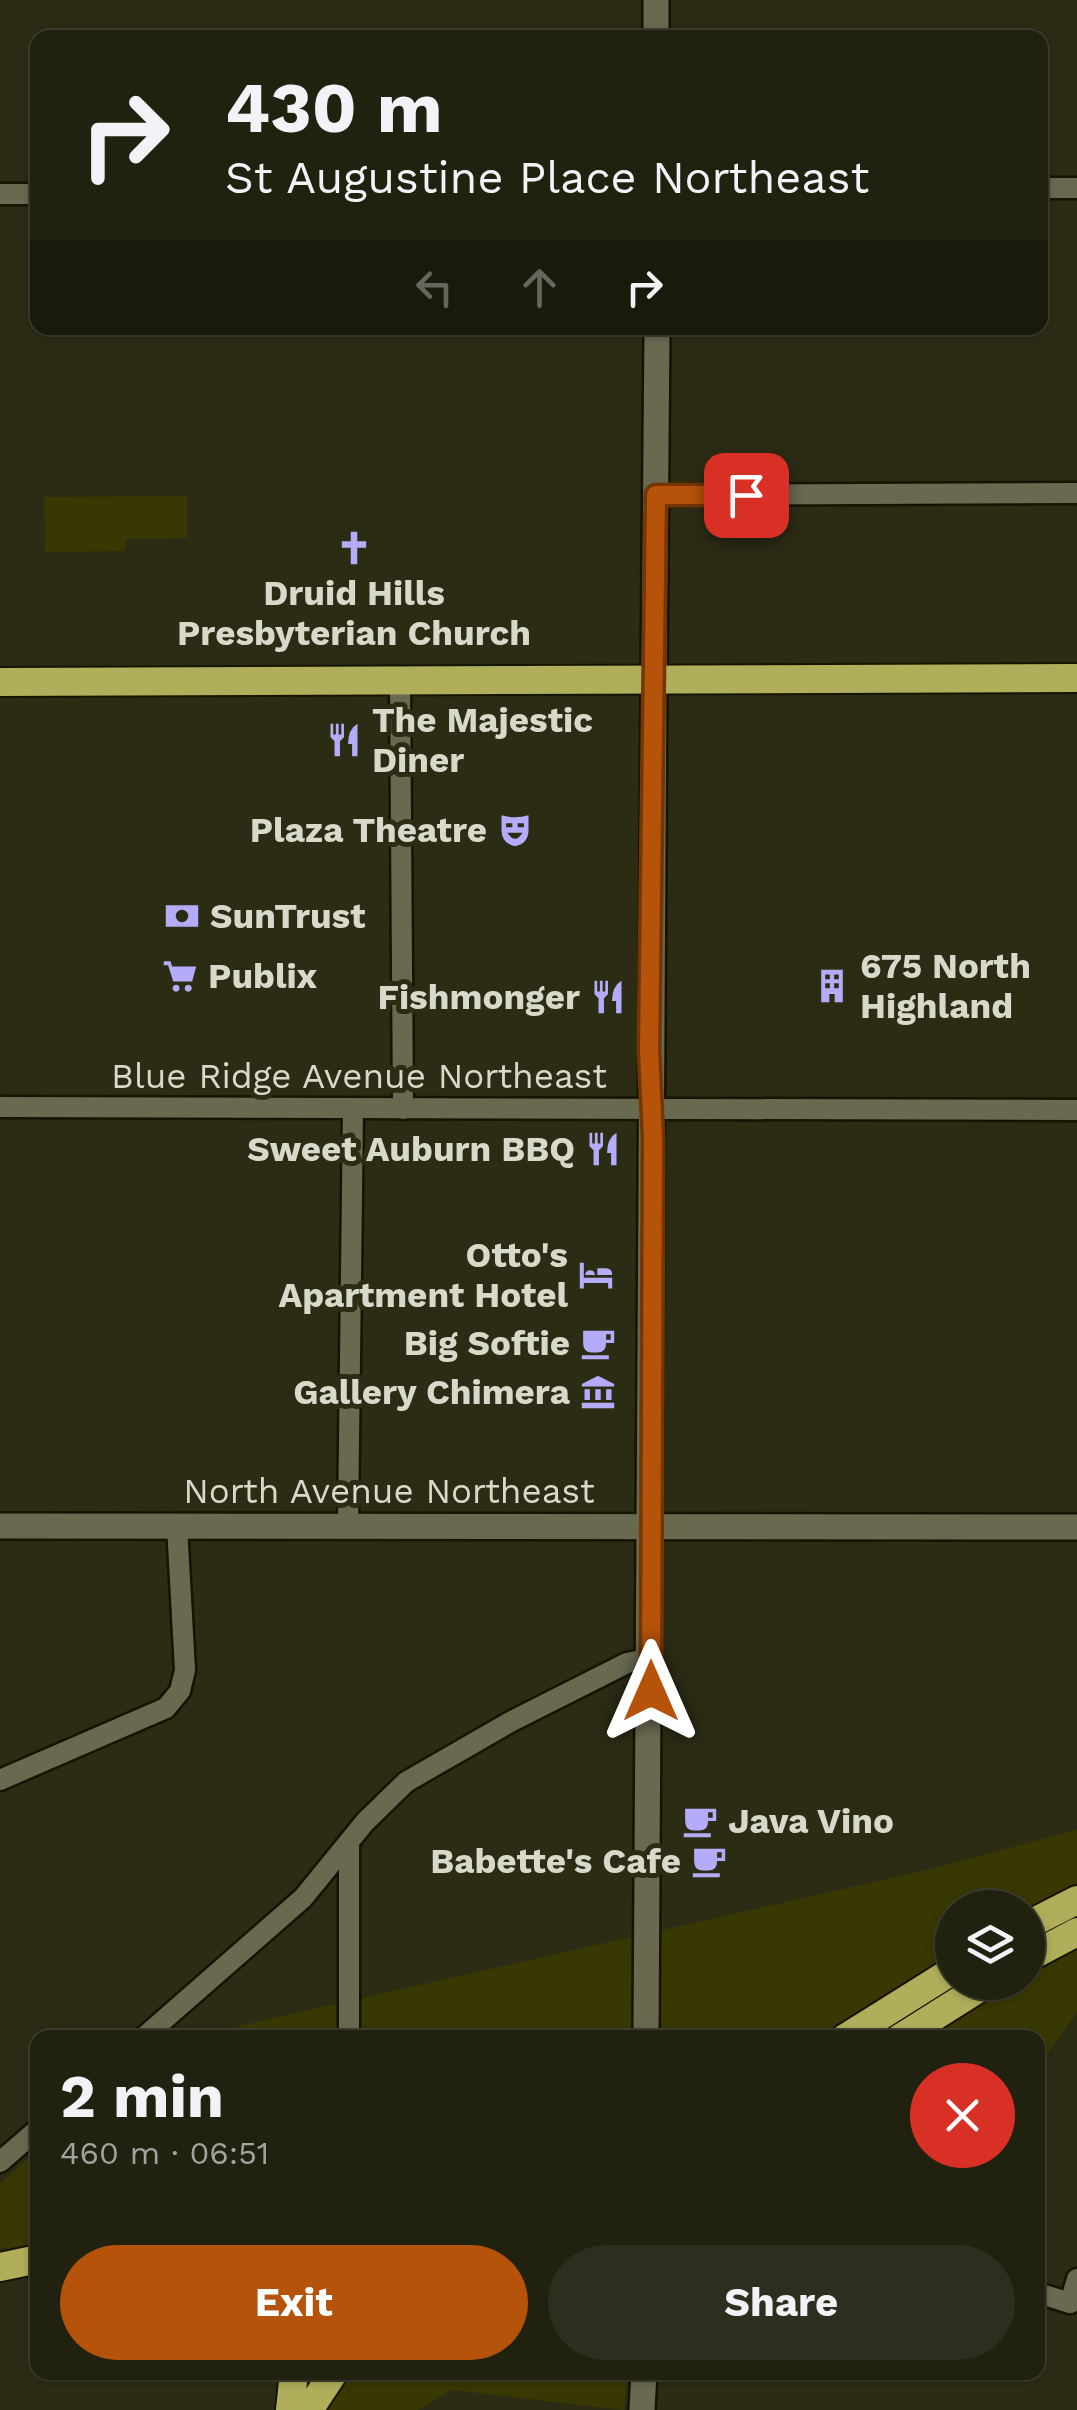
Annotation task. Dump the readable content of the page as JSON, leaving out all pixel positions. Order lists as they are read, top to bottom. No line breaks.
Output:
{"streets":{"main road":["North Avenue Northeast"],"street":["Blue Ridge Avenue Northeast"]},"places":{"church":["Druid Hills Presbyterian Church"],"restaurant":["The Majestic Diner","Fishmonger","Sweet Auburn BBQ"],"theatre":["Plaza Theatre"],"bank":["SunTrust"],"supermarket":["Publix"],"building":["675 North Highland"],"hotel":["Otto's Apartment Hotel"],"cafe":["Big Softie","Java Vino","Babette's Cafe"],"museum":["Gallery Chimera"]},"page":{"turn":["430 m","St Augustine Place Northeast"],"heading":["2 min","460 m · 06:51"],"buttons":["Exit","Share"]}}
